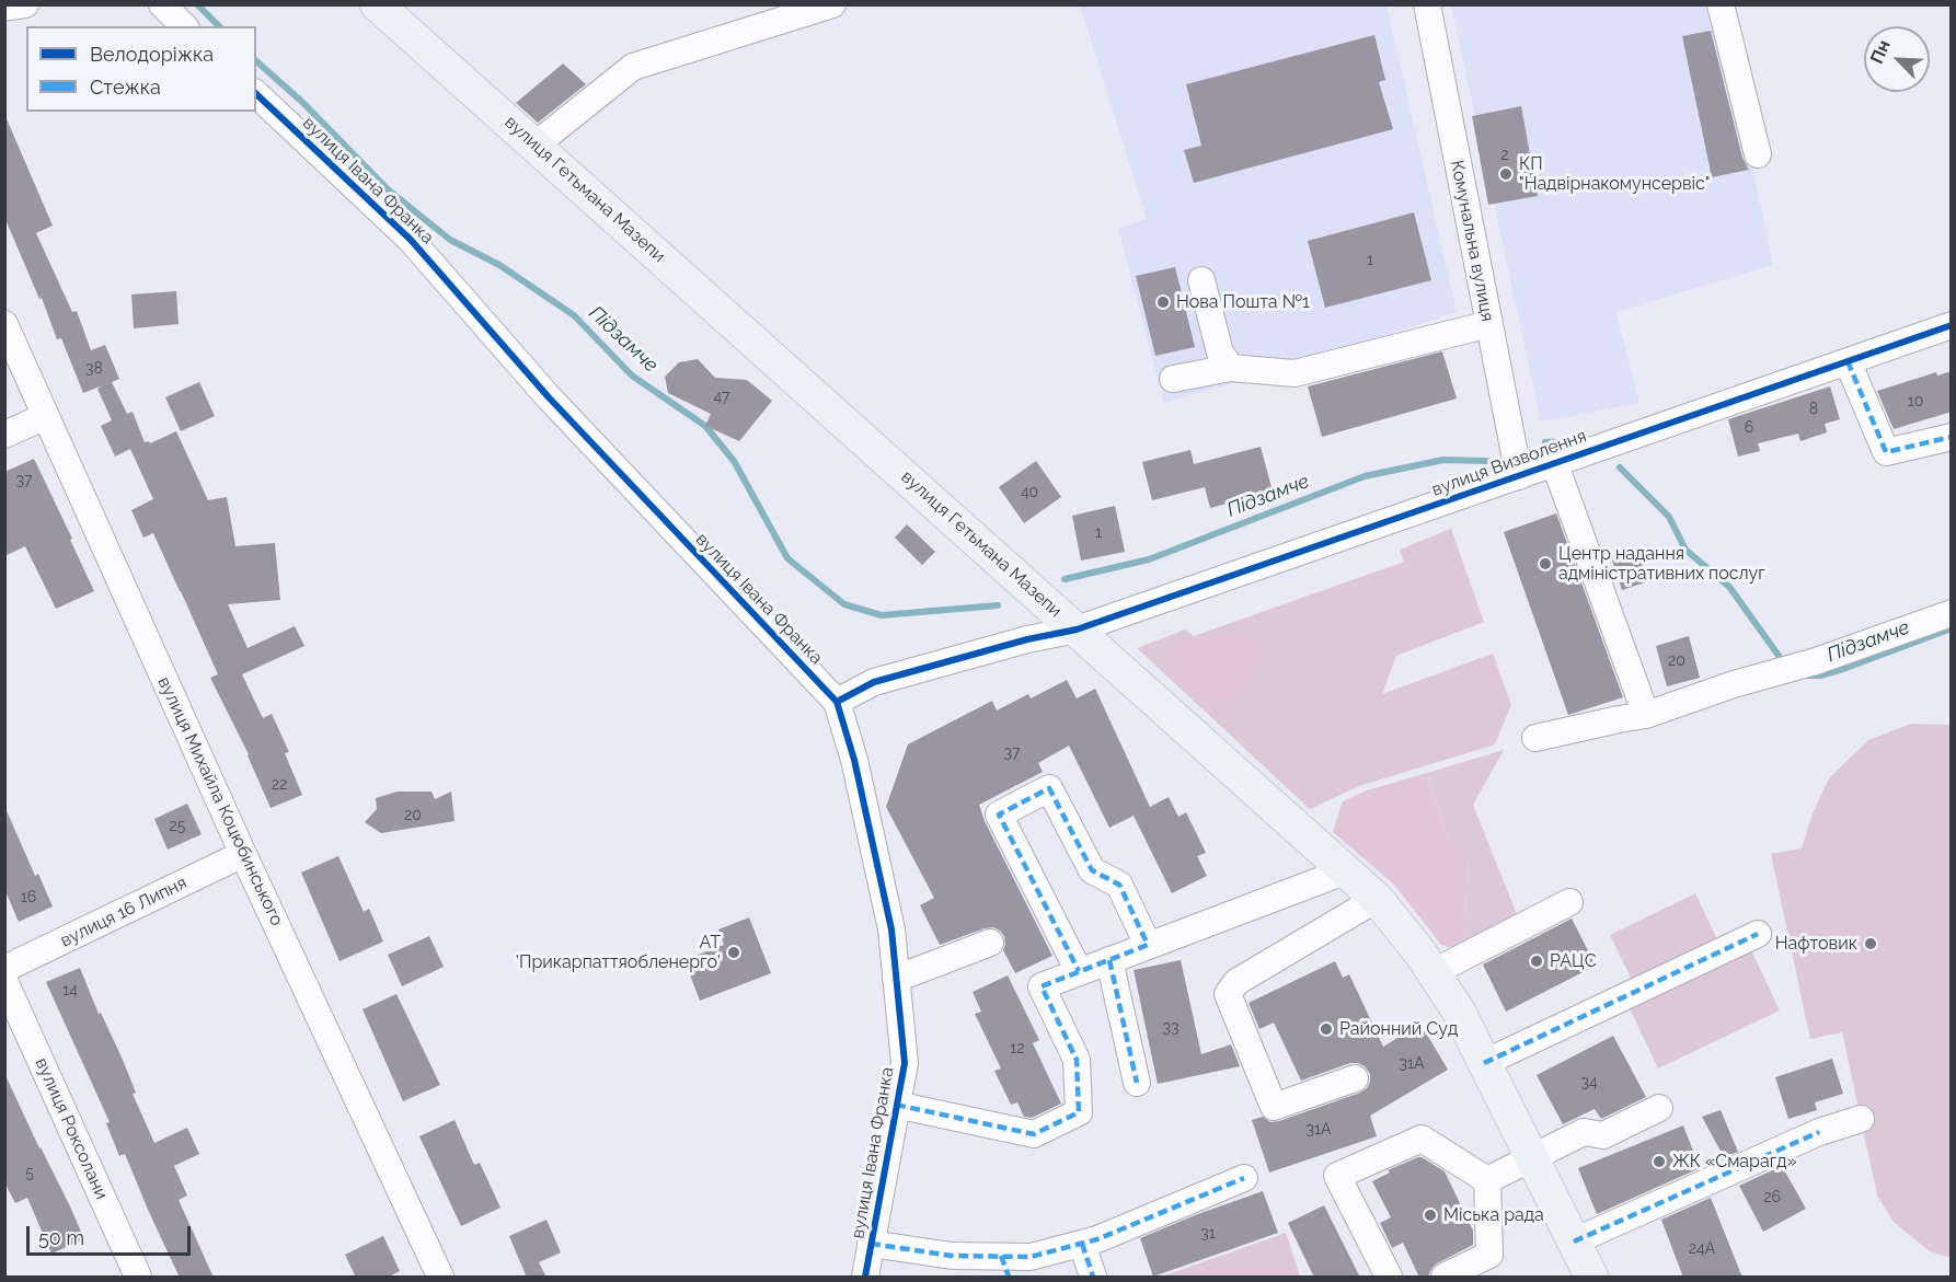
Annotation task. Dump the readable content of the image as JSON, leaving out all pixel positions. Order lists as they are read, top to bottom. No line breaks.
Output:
{"streets":{"main road":["вулиця Гетьмана Мазепи"],"street":["вулиця Івана Франка","Комунальна вулиця","вулиця Визволення","вулиця Михайла Коцюбинського","вулиця 16 Липня","вулиця Роксолани"]},"crossings":[["вулиця Івана Франка","вулиця Визволення"],["вулиця Гетьмана Мазепи","вулиця Визволення"],["Комунальна вулиця","вулиця Визволення"],["вулиця Михайла Коцюбинського","вулиця 16 Липня"]],"water":["Підзамче"],"places":["КП \"Надвірнакомунсервіс\"","Нова Пошта №1","Центр надання адміністративних послуг","Нафтовик","АТ 'Прикарпаттяобленерго'","РАЦС","Районний Суд","ЖК «Смарагд»","Міська рада"],"house_numbers":["2","1","38","47","10","8","6","37","40","1","20","37","22","20","25","16","14","33","12","31А","34","31А","5","26","31","24А"],"legend":["Велодоріжка","Стежка"],"scale_bar":"50 m","north":"top left"}
